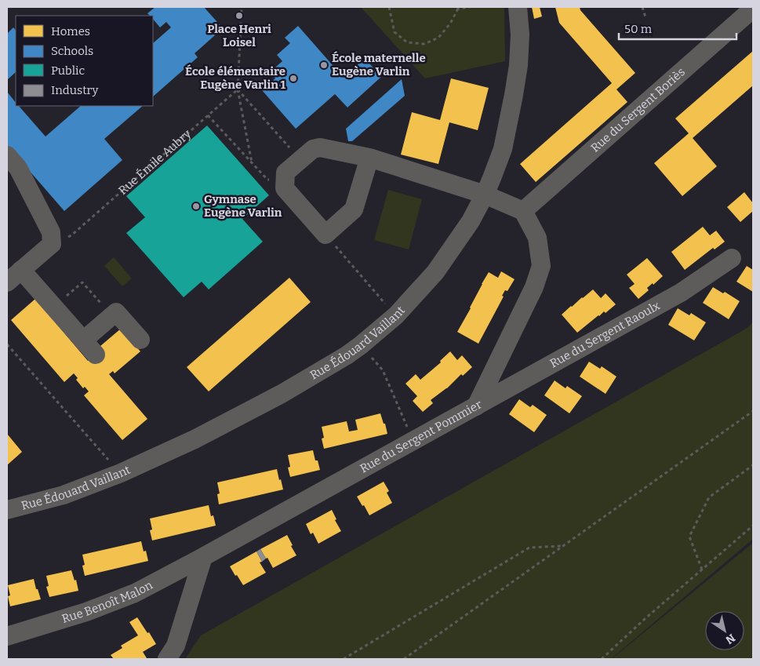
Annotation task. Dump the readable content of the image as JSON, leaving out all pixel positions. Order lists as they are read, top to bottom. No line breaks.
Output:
{"streets":{"street":["Rue du Sergent Boriès","Rue du Sergent Raoulx","Rue Édouard Vaillant","Rue du Sergent Pommier","Rue Benoît Malon"],"path":["Rue Émile Aubry"]},"crossings":[["Rue du Sergent Boriès","Rue du Sergent Pommier"],["Rue du Sergent Raoulx","Rue du Sergent Pommier"],["Rue du Sergent Pommier","Rue Benoît Malon"]],"places":["Place Henri Loisel","École maternelle Eugène Varlin","École élémentaire Eugène Varlin 1","Gymnase Eugène Varlin"],"legend":["Homes","Schools","Public","Industry"],"scale_bar":"50 m","north":"bottom right"}
